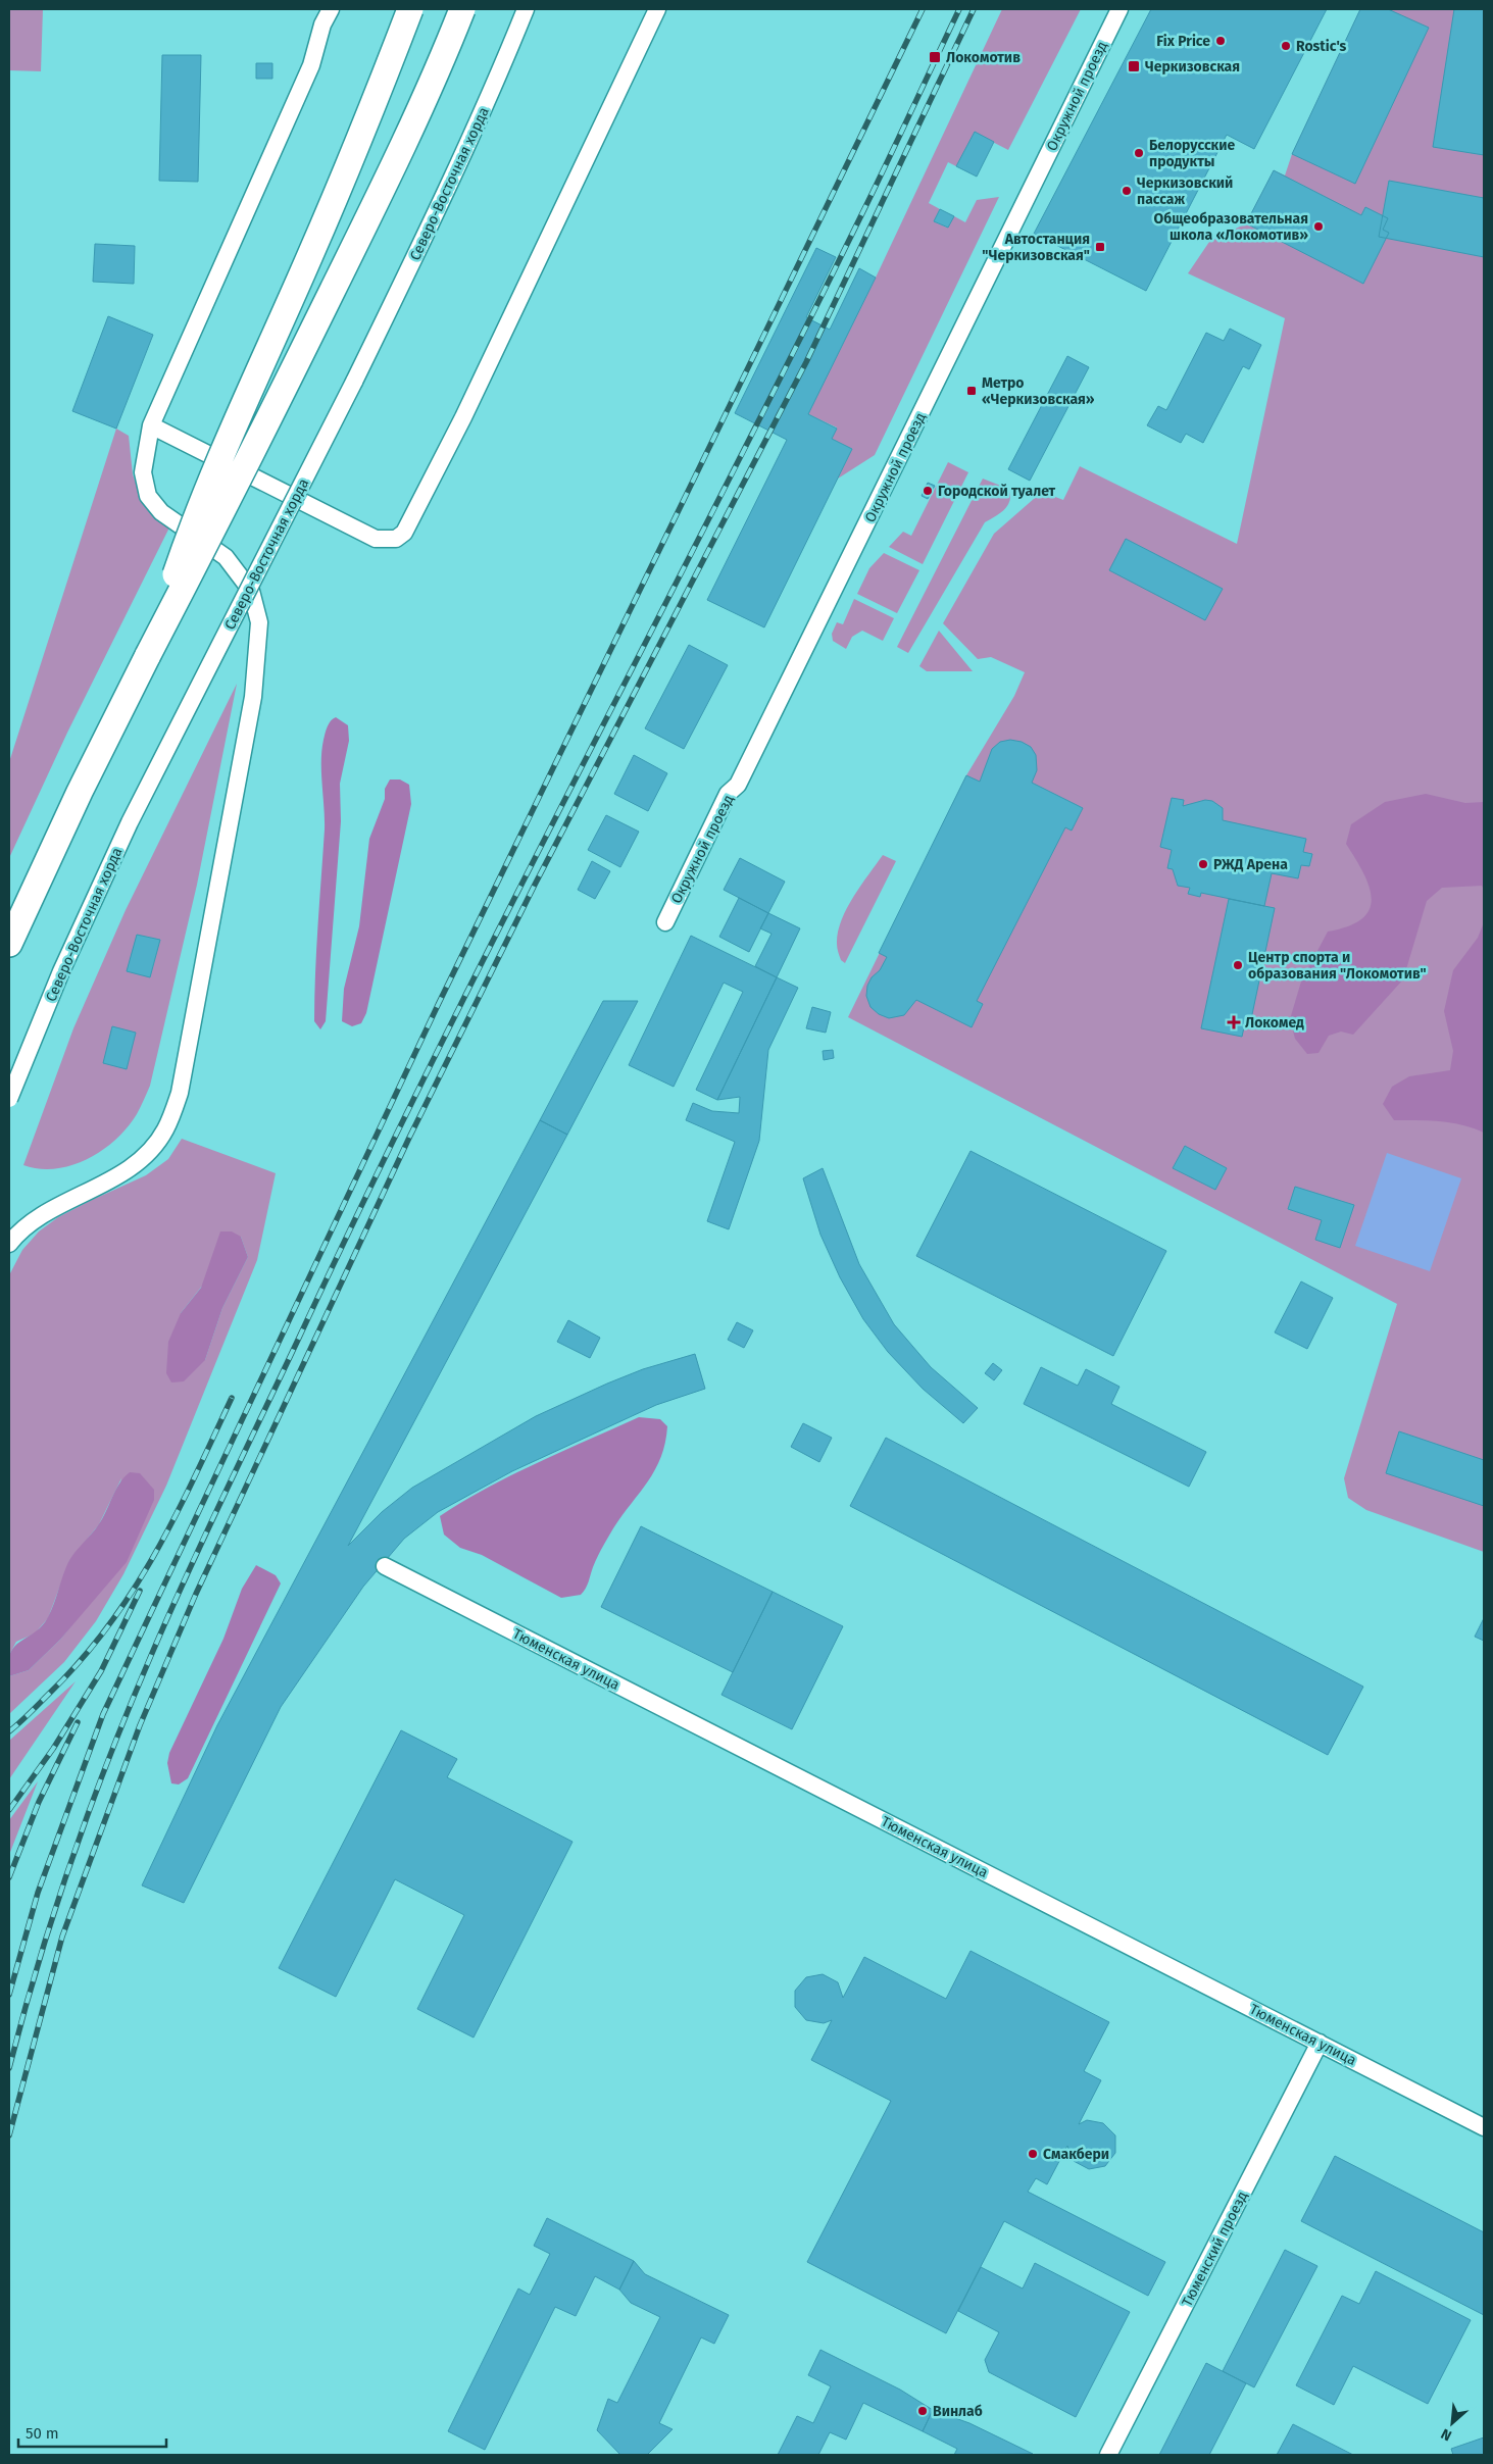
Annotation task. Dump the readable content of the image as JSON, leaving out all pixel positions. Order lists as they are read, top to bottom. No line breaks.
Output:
{"streets":{"street":["Окружной проезд","Северо-Восточная хорда","Тюменская улица","Тюменский проезд"]},"crossings":[["Тюменская улица","Тюменский проезд"]],"places":{"other":["Fix Price","Rostic's","Белорусские продукты","Черкизовский пассаж","Общеобразовательная школа «Локомотив»","Городской туалет","РЖД Арена","Центр спорта и образования \"Локомотив\"","Смакбери","Винлаб"],"transit":["Локомотив","Черкизовская","Автостанция \"Черкизовская\"","Метро «Черкизовская»"],"health":["Локомед"]},"scale_bar":"50 m","north":"bottom left"}
